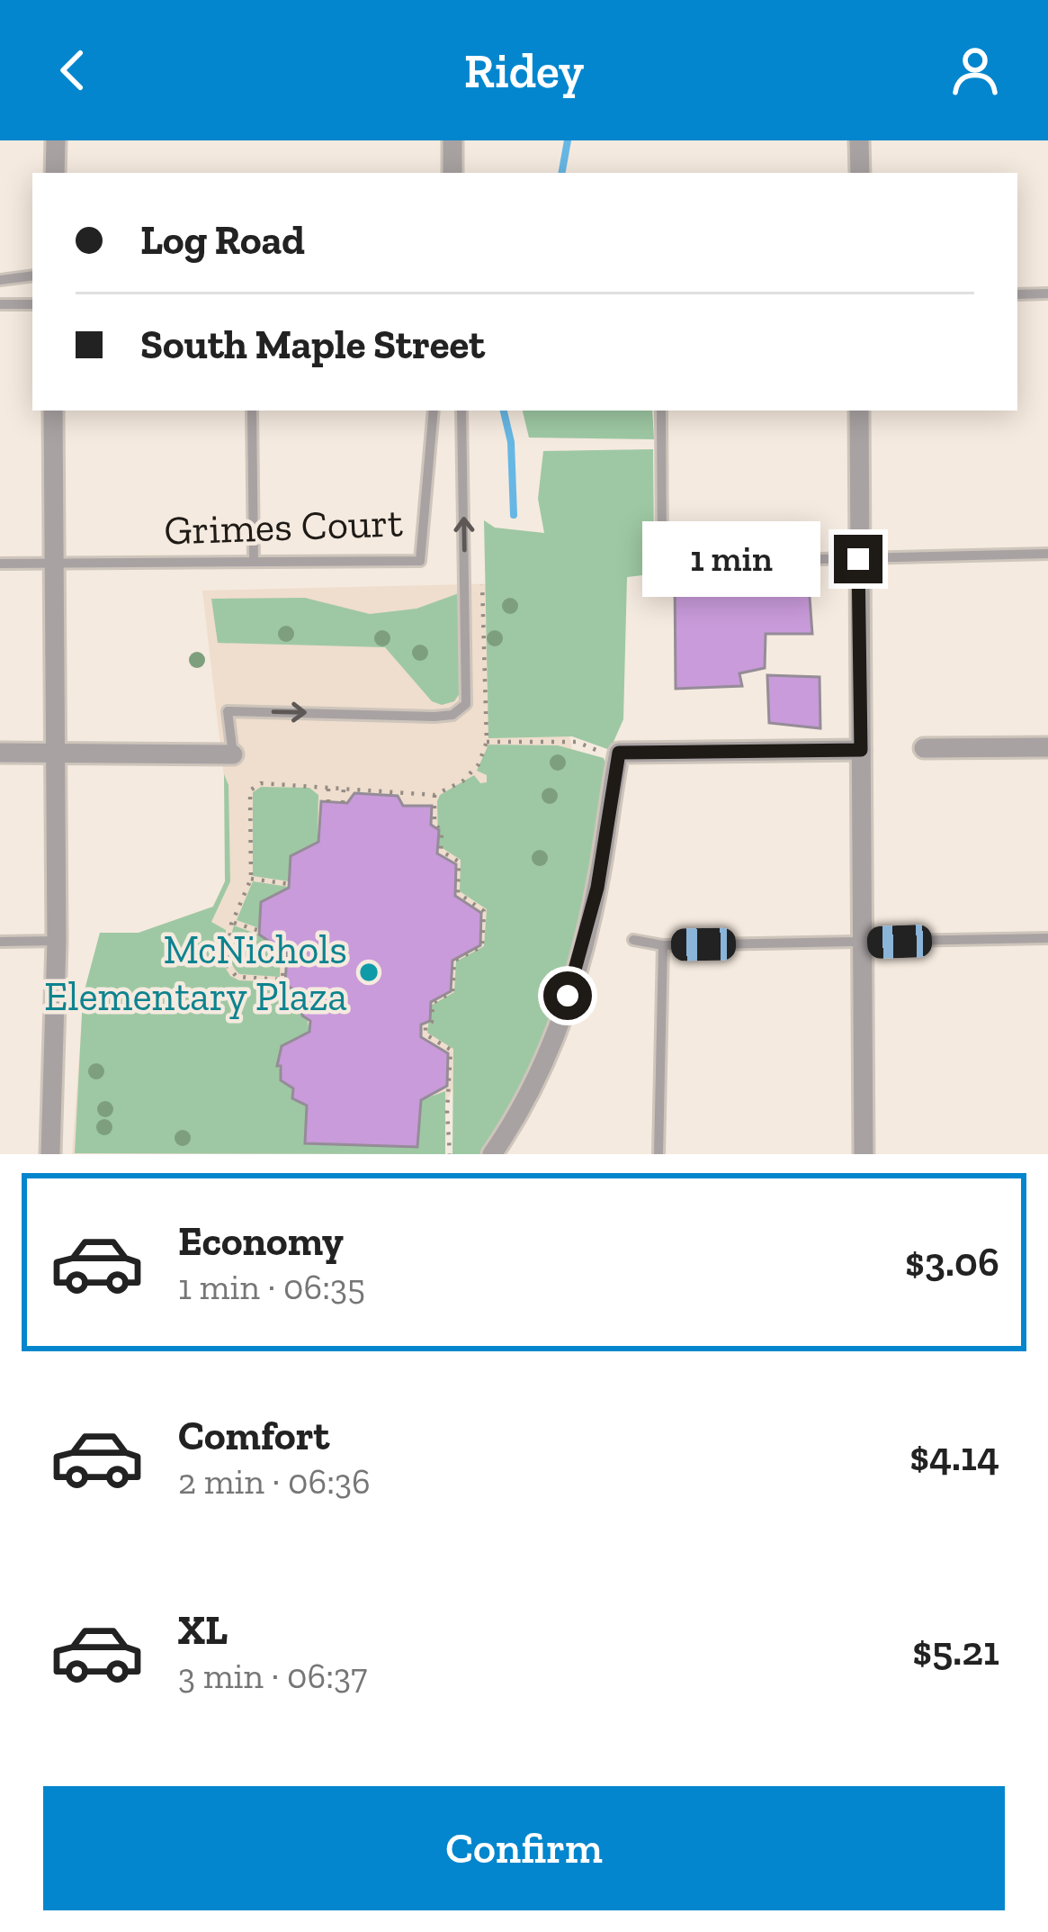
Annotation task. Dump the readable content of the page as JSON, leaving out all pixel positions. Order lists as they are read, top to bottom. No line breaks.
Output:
{"streets":{"lane":["Grimes Court"]},"places":["McNichols Elementary Plaza"],"page":{"header":"Ridey","banner":["Log Road","South Maple Street"],"bubble":"1 min","list":[{"name":"Economy","note":"1 min · 06:35","value":"$3.06"},{"name":"Comfort","note":"2 min · 06:36","value":"$4.14"},{"name":"XL","note":"3 min · 06:37","value":"$5.21"}],"buttons":"Confirm"}}
